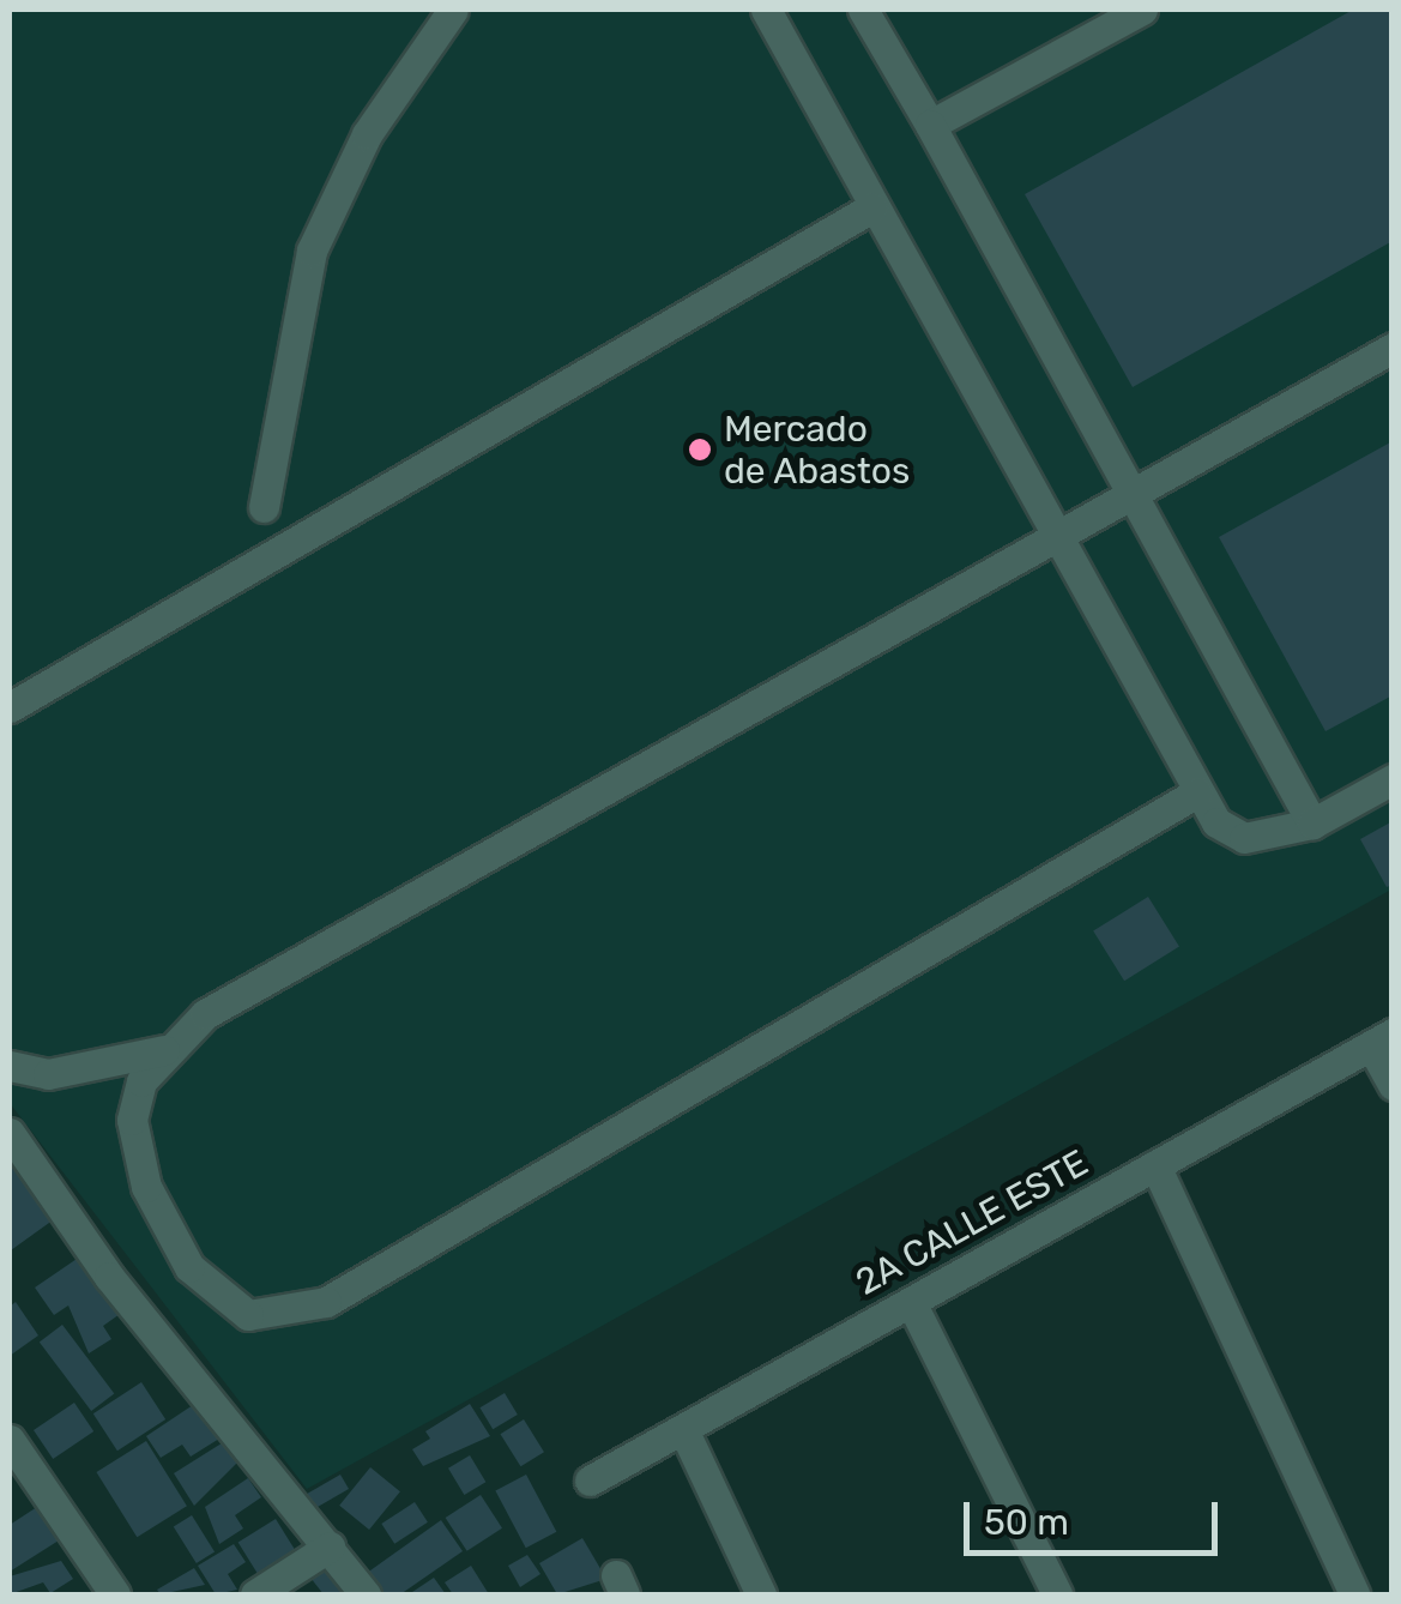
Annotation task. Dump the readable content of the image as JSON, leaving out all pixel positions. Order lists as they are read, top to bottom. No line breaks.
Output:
{"streets":{"street":["2A CALLE ESTE"]},"places":["Mercado de Abastos"],"scale_bar":"50 m"}
